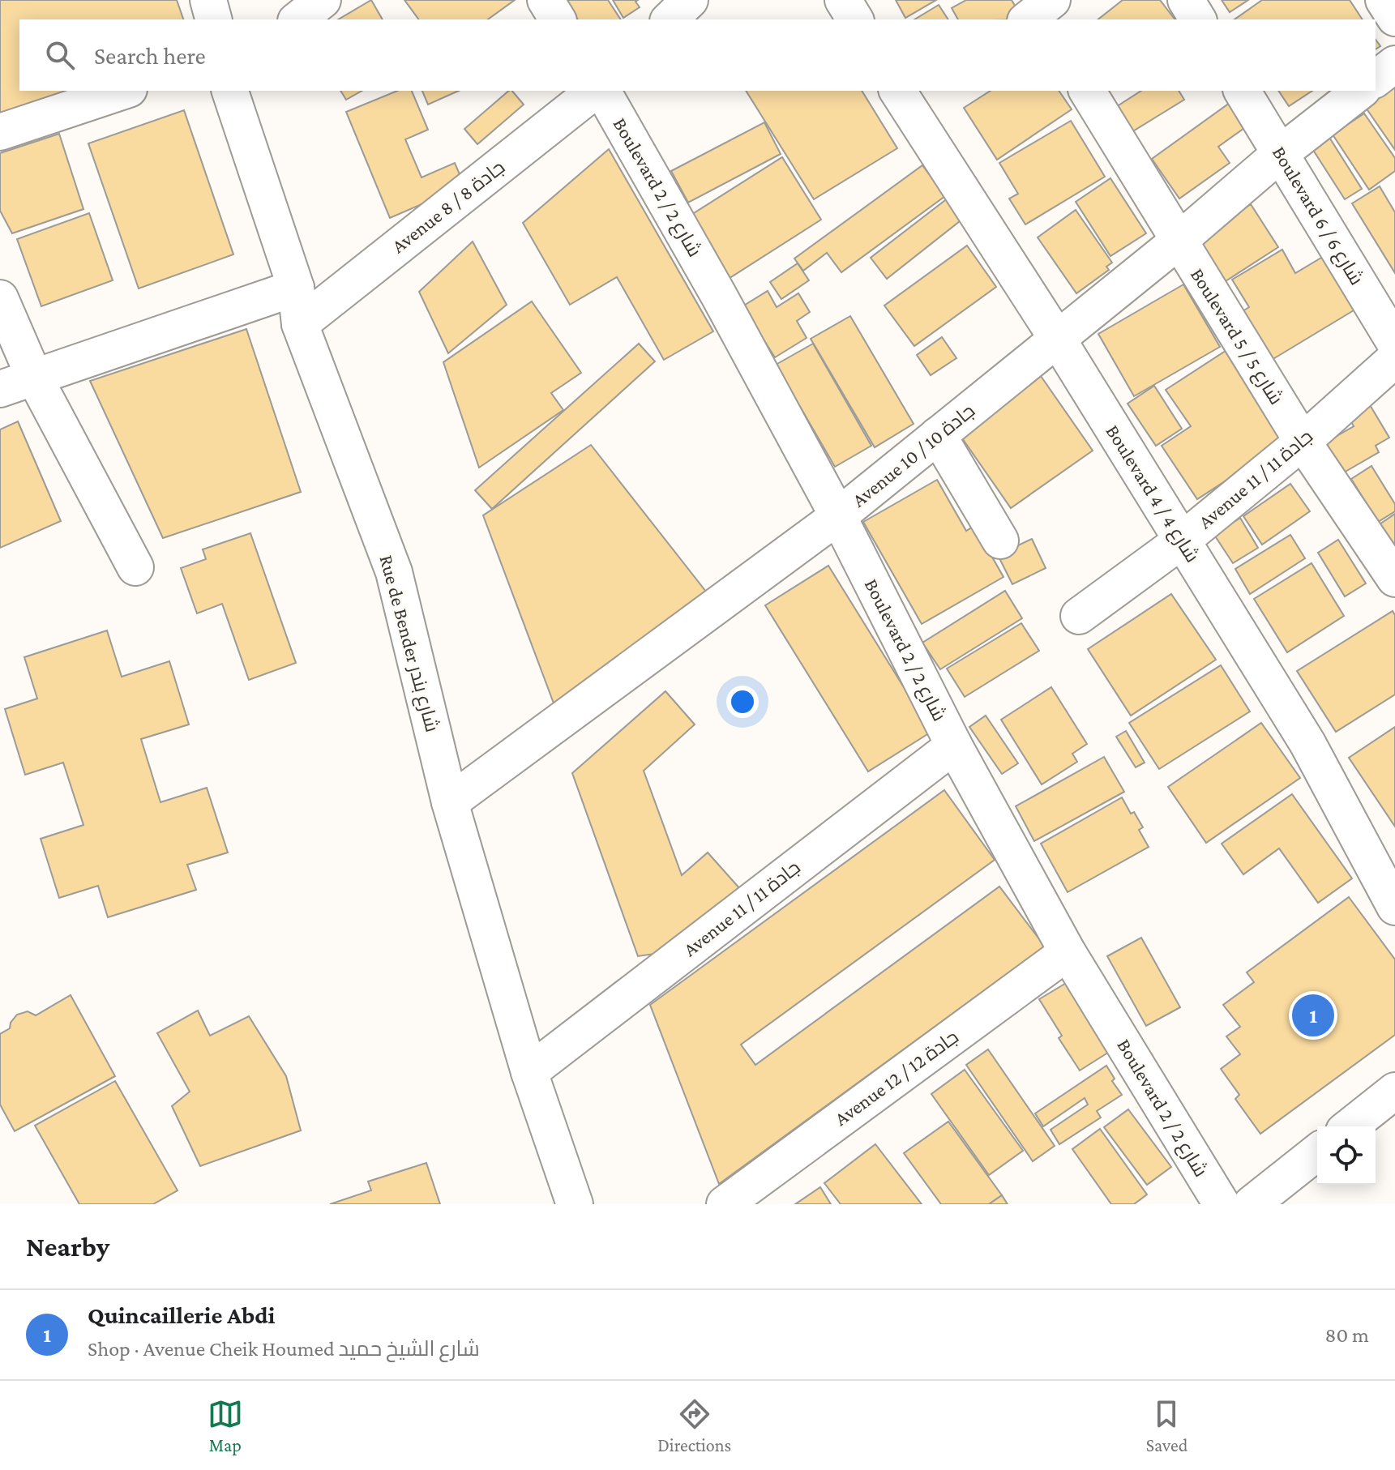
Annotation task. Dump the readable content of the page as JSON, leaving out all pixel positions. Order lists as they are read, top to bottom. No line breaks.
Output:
{"streets":{"street":["Boulevard 2 / شارع 2","Avenue 8 / جادة 8","Boulevard 6 / شارع 6","Boulevard 5 / شارع 5","Avenue 10 / جادة 10","Avenue 11 / جادة 11","Boulevard 4 / شارع 4","Rue de Bender شارع بندر","Avenue 12 / جادة 12"]},"crossings":[["Boulevard 2 / شارع 2","Avenue 10 / جادة 10"],["Boulevard 2 / شارع 2","Avenue 11 / جادة 11"],["Boulevard 2 / شارع 2","Avenue 12 / جادة 12"],["Avenue 8 / جادة 8","Rue de Bender شارع بندر"],["Boulevard 6 / شارع 6","Avenue 10 / جادة 10"],["Boulevard 5 / شارع 5","Avenue 10 / جادة 10"],["Boulevard 5 / شارع 5","Avenue 11 / جادة 11"],["Avenue 10 / جادة 10","Boulevard 4 / شارع 4"],["Avenue 10 / جادة 10","Rue de Bender شارع بندر"],["Avenue 11 / جادة 11","Boulevard 4 / شارع 4"],["Avenue 11 / جادة 11","Rue de Bender شارع بندر"]],"page":{"search":"Search here","pins":"1","heading":"Nearby","list":[{"mark":"1","name":"Quincaillerie Abdi","note":"Shop · Avenue Cheik Houmed شارع الشيخ حميد","value":"80 m"}],"nav":["Map","Directions","Saved"]}}
